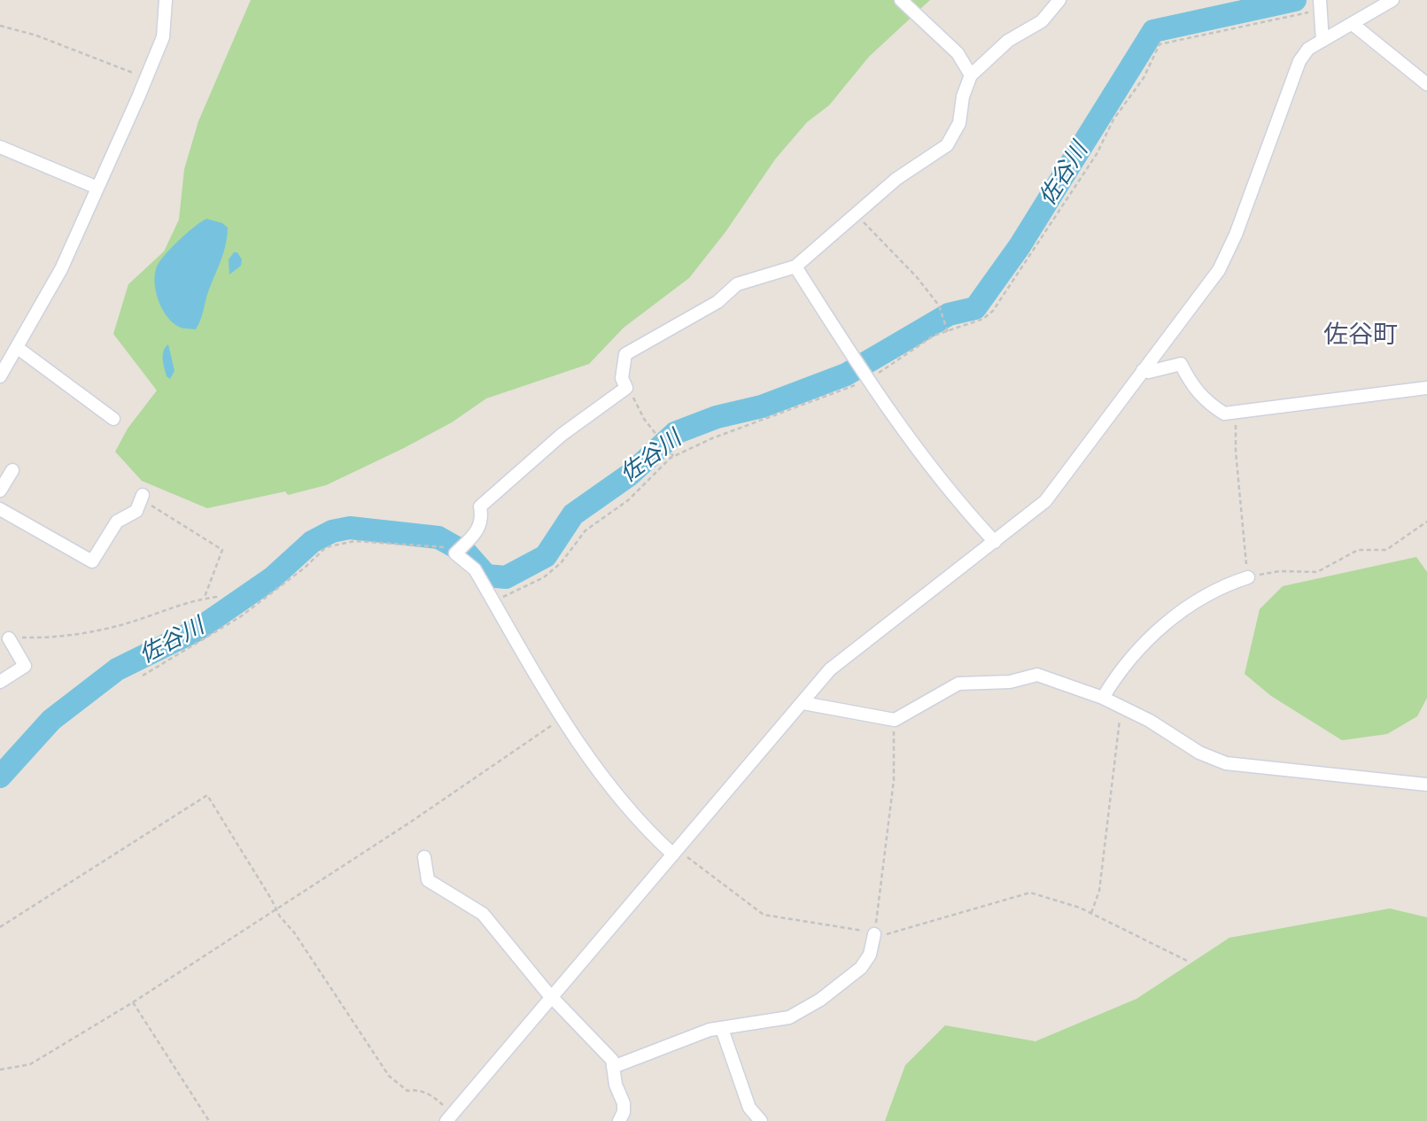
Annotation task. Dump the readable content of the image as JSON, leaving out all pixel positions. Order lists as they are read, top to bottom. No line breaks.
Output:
{"districts":["佐谷町"],"water":["佐谷川"]}
